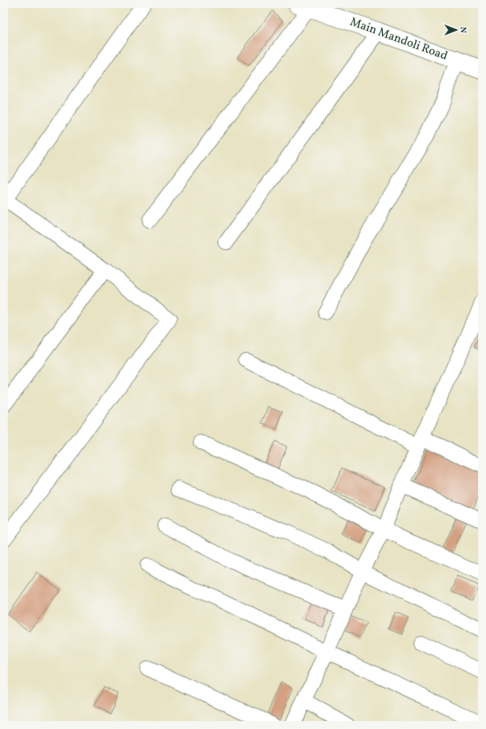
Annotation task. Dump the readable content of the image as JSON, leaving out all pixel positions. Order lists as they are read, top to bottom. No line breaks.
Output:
{"streets":{"street":["Main Mandoli Road"]},"north":"right"}
